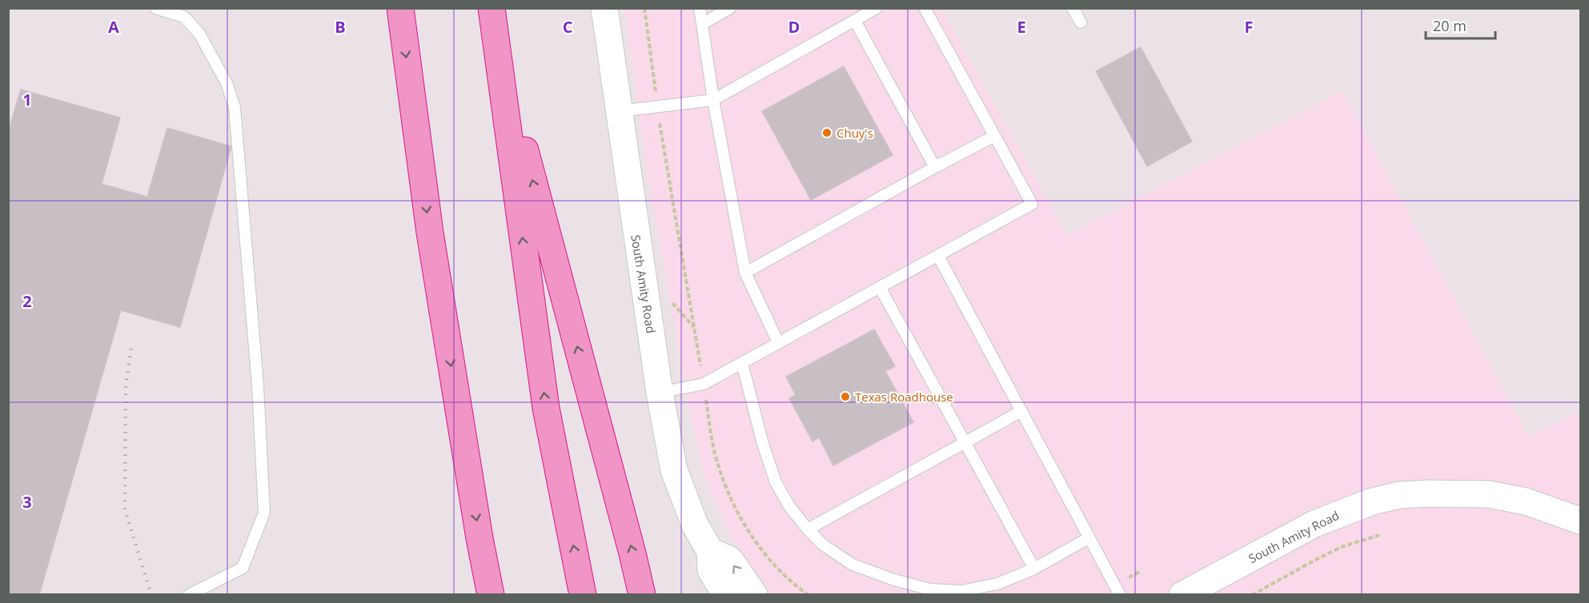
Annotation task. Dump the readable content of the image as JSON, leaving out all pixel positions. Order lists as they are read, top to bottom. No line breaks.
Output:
{"streets":{"main road":["South Amity Road"]},"places":["Chuy's","Texas Roadhouse"],"scale_bar":"20 m","grid":{"columns":["A","B","C","D","E","F"],"rows":["1","2","3"]}}
